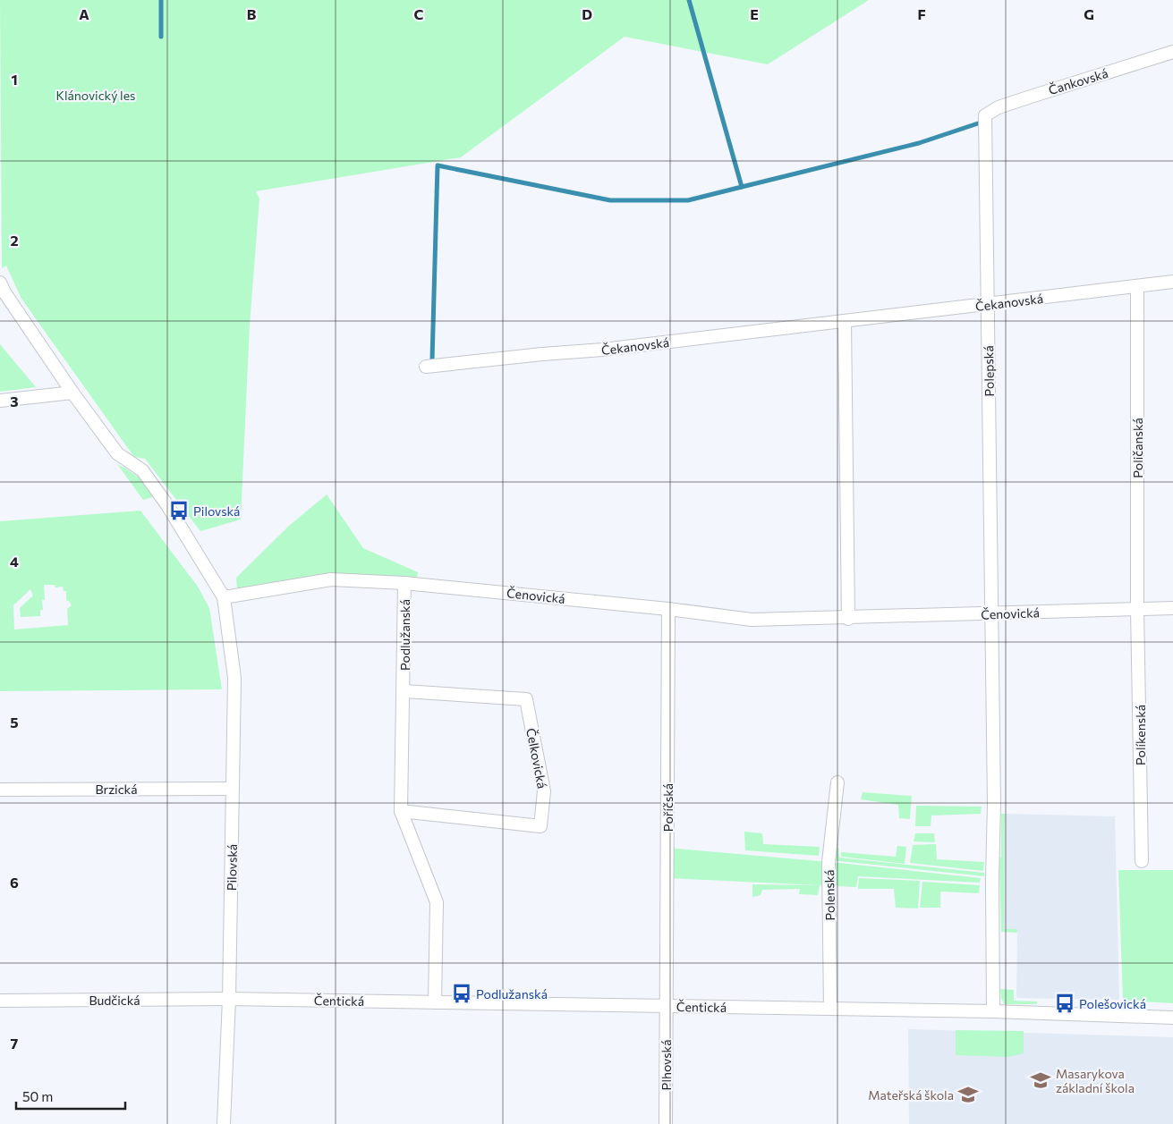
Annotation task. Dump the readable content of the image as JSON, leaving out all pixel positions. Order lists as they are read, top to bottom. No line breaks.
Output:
{"streets":{"street":["Čankovská","Čekanovská","Polepská","Poličanská","Čenovická","Podlužanská","Políkenská","Čelkovická","Brzická","Poříčská","Pilovská","Polenská","Budčická","Čentická","Plhovská"]},"crossings":[["Čankovská","Polepská"],["Čekanovská","Polepská"],["Čekanovská","Poličanská"],["Polepská","Čenovická"],["Poličanská","Čenovická"],["Poličanská","Políkenská"],["Čenovická","Podlužanská"],["Čenovická","Políkenská"],["Čenovická","Poříčská"],["Čenovická","Pilovská"],["Podlužanská","Čelkovická"],["Podlužanská","Čentická"],["Brzická","Pilovská"],["Poříčská","Čentická"],["Poříčská","Plhovská"],["Pilovská","Budčická"],["Pilovská","Čentická"],["Polenská","Čentická"],["Budčická","Čentická"],["Čentická","Plhovská"]],"parks":["Klánovický les"],"places":{"bus stop":["Pilovská","Podlužanská","Polešovická"],"school or university":["Masarykova základní škola","Mateřská škola"]},"scale_bar":"50 m","grid":{"columns":["A","B","C","D","E","F","G"],"rows":["1","2","3","4","5","6","7"]}}
